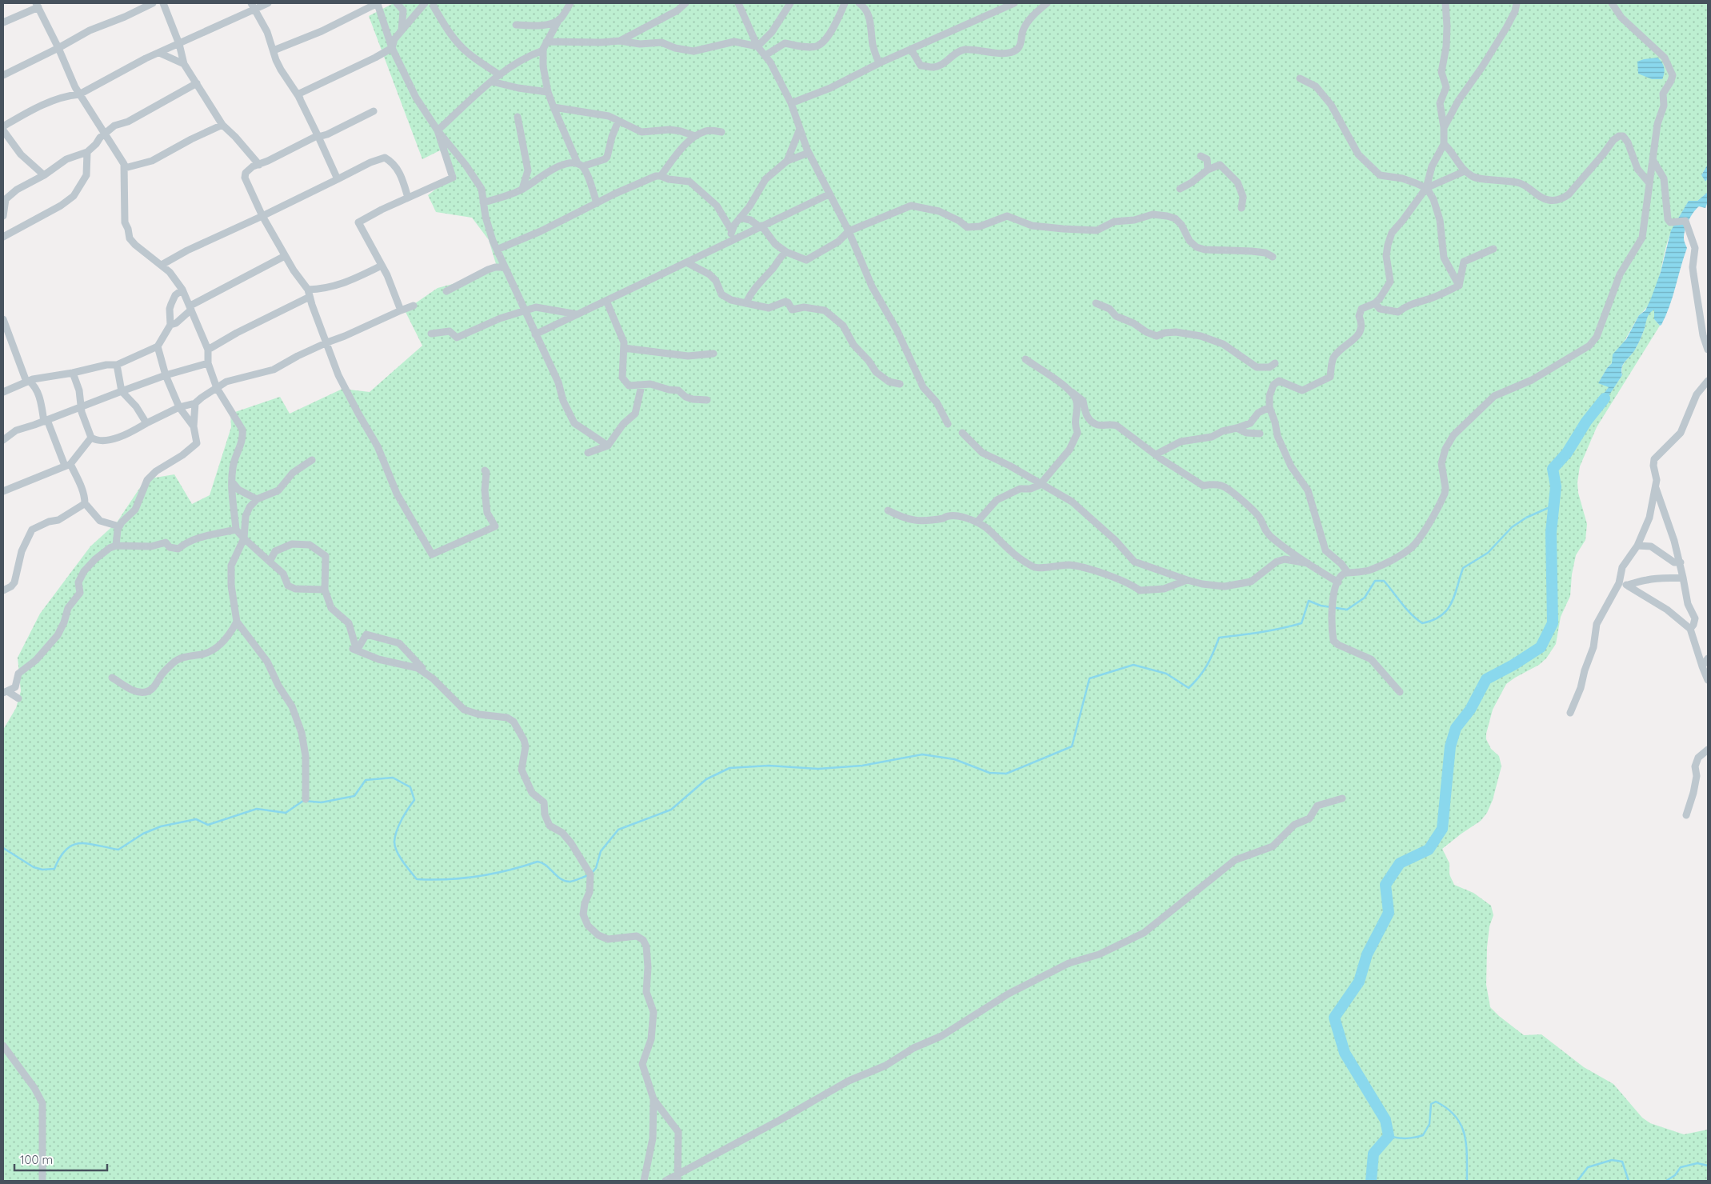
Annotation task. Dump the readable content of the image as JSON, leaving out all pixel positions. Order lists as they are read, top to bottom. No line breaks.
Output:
{"scale_bar":"100 m"}
